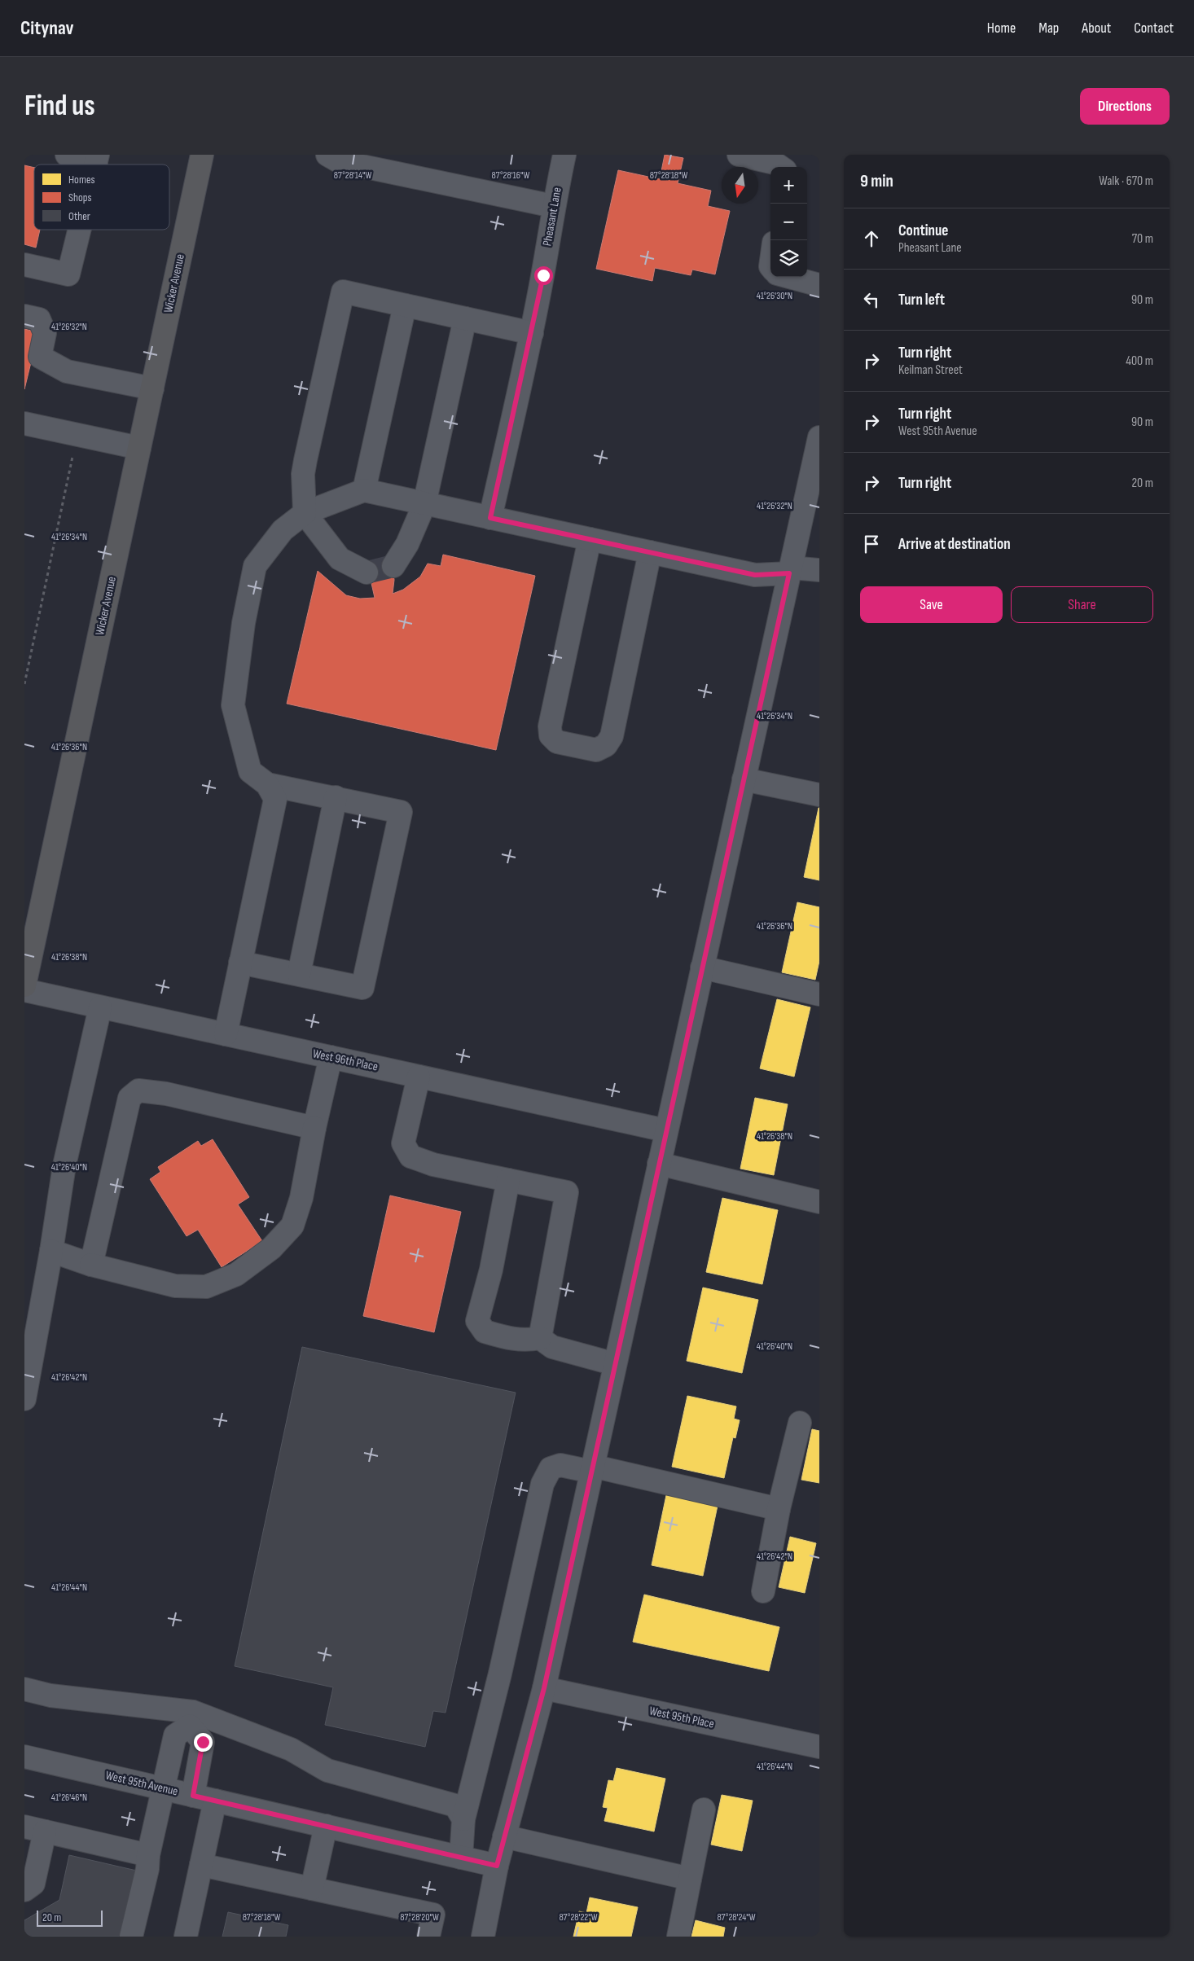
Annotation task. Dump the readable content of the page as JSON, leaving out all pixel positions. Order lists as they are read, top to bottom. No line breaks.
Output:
{"streets":{"highway":["Wicker Avenue"],"street":["Pheasant Lane","West 96th Place","West 95th Place","West 95th Avenue"]},"legend":["Homes","Shops","Other"],"scale_bar":"20 m","north":"bottom","page":{"header":"Citynav","nav":["Home","Map","About","Contact"],"buttons":["Directions",["Save","Share"]],"title":"Find us","heading":["9 min","Walk · 670 m"],"map_buttons":["+","−"],"list":[["Continue","Pheasant Lane","70 m"],["Turn left","90 m"],["Turn right","Keilman Street","400 m"],["Turn right","West 95th Avenue","90 m"],["Turn right","20 m"],"Arrive at destination"],"scale":"20 m"},"coordinates":["87°28'14\"W","87°28'16\"W","87°28'18\"W","41°26'30\"N","41°26'32\"N","41°26'34\"N","41°26'36\"N","41°26'38\"N","41°26'40\"N","41°26'42\"N","41°26'44\"N","41°26'46\"N","87°28'20\"W","87°28'22\"W","87°28'24\"W"]}
